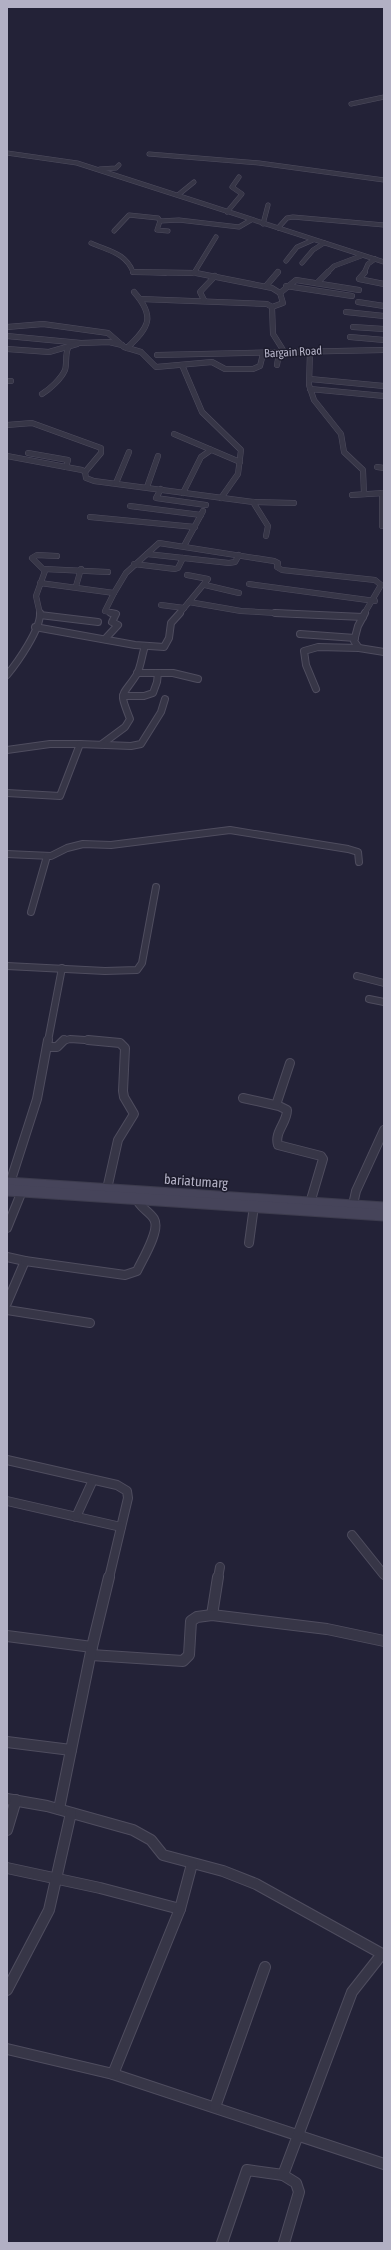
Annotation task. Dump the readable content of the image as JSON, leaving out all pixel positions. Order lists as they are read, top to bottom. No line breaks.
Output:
{"streets":{"main road":["bariatumarg"],"street":["Bargain Road"]}}
